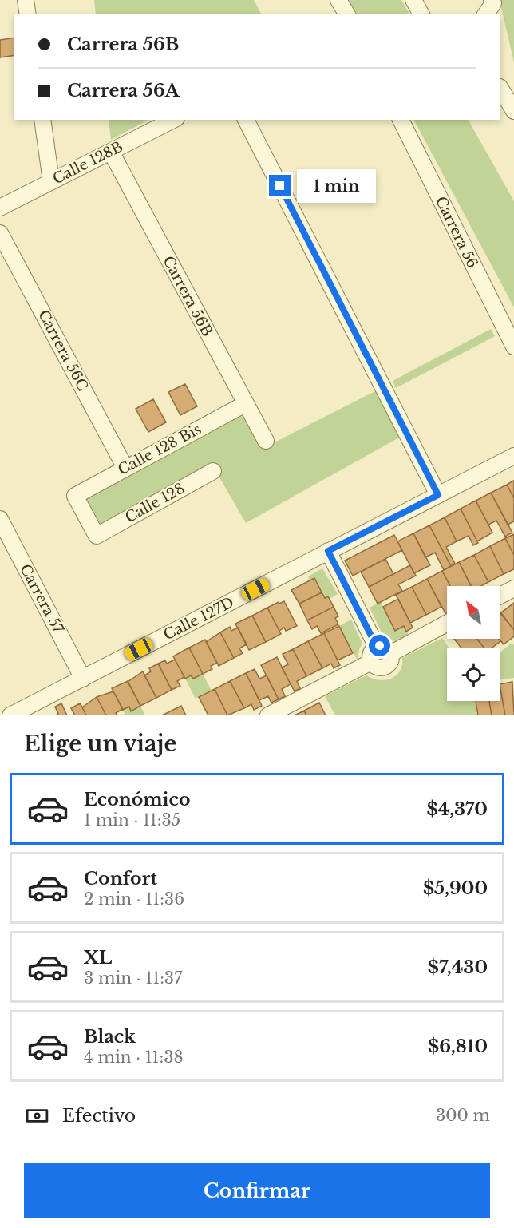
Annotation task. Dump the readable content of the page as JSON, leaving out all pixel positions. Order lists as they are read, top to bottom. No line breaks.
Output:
{"streets":{"street":["Calle 128B","Carrera 56","Carrera 56B","Carrera 56C","Calle 128 Bis","Calle 128","Carrera 57","Calle 127D"]},"crossings":[["Calle 128B","Carrera 56B"],["Carrera 56B","Calle 128 Bis"],["Carrera 56C","Calle 128 Bis"],["Calle 128 Bis","Calle 128"],["Carrera 57","Calle 127D"]],"north":"top left","page":{"banner":["Carrera 56B","Carrera 56A"],"bubble":"1 min","heading":"Elige un viaje","list":[{"name":"Económico","note":"1 min · 11:35","value":"$4,370"},{"name":"Confort","note":"2 min · 11:36","value":"$5,900"},{"name":"XL","note":"3 min · 11:37","value":"$7,430"},{"name":"Black","note":"4 min · 11:38","value":"$6,810"}],"pay":["Efectivo","300 m"],"buttons":"Confirmar"}}
